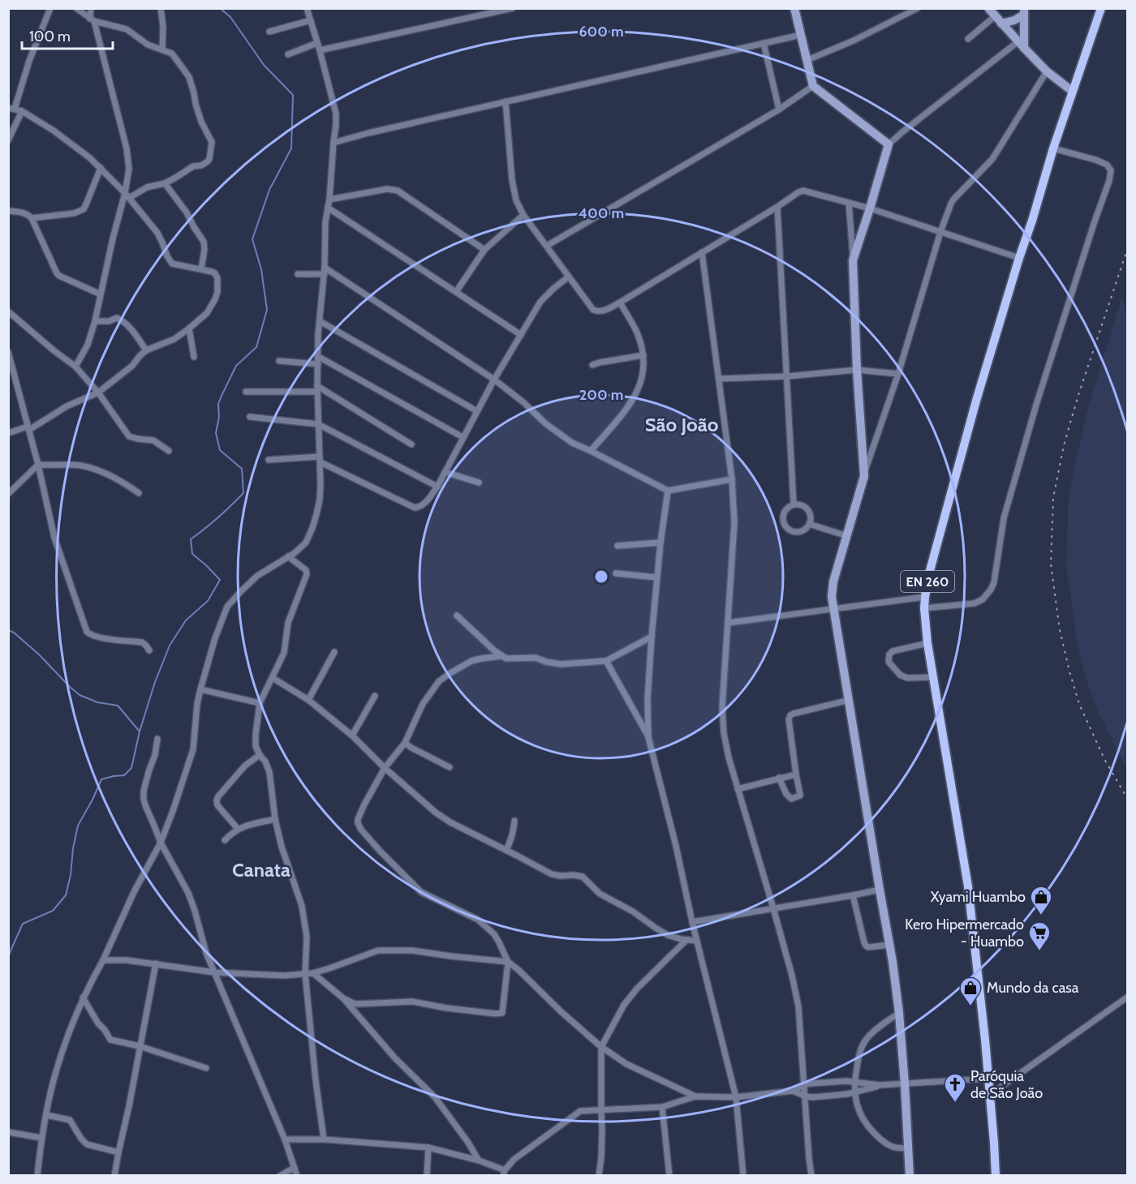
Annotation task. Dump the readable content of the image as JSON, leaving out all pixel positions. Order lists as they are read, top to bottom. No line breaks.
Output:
{"streets":{"main road":["EN 260"]},"districts":["São João","Canata"],"places":{"shop":["Xyami Huambo","Mundo da casa"],"supermarket":["Kero Hipermercado - Huambo"],"church":["Paróquia de São João"]},"scale_bar":"100 m","rings":["600 m","400 m","200 m"]}
